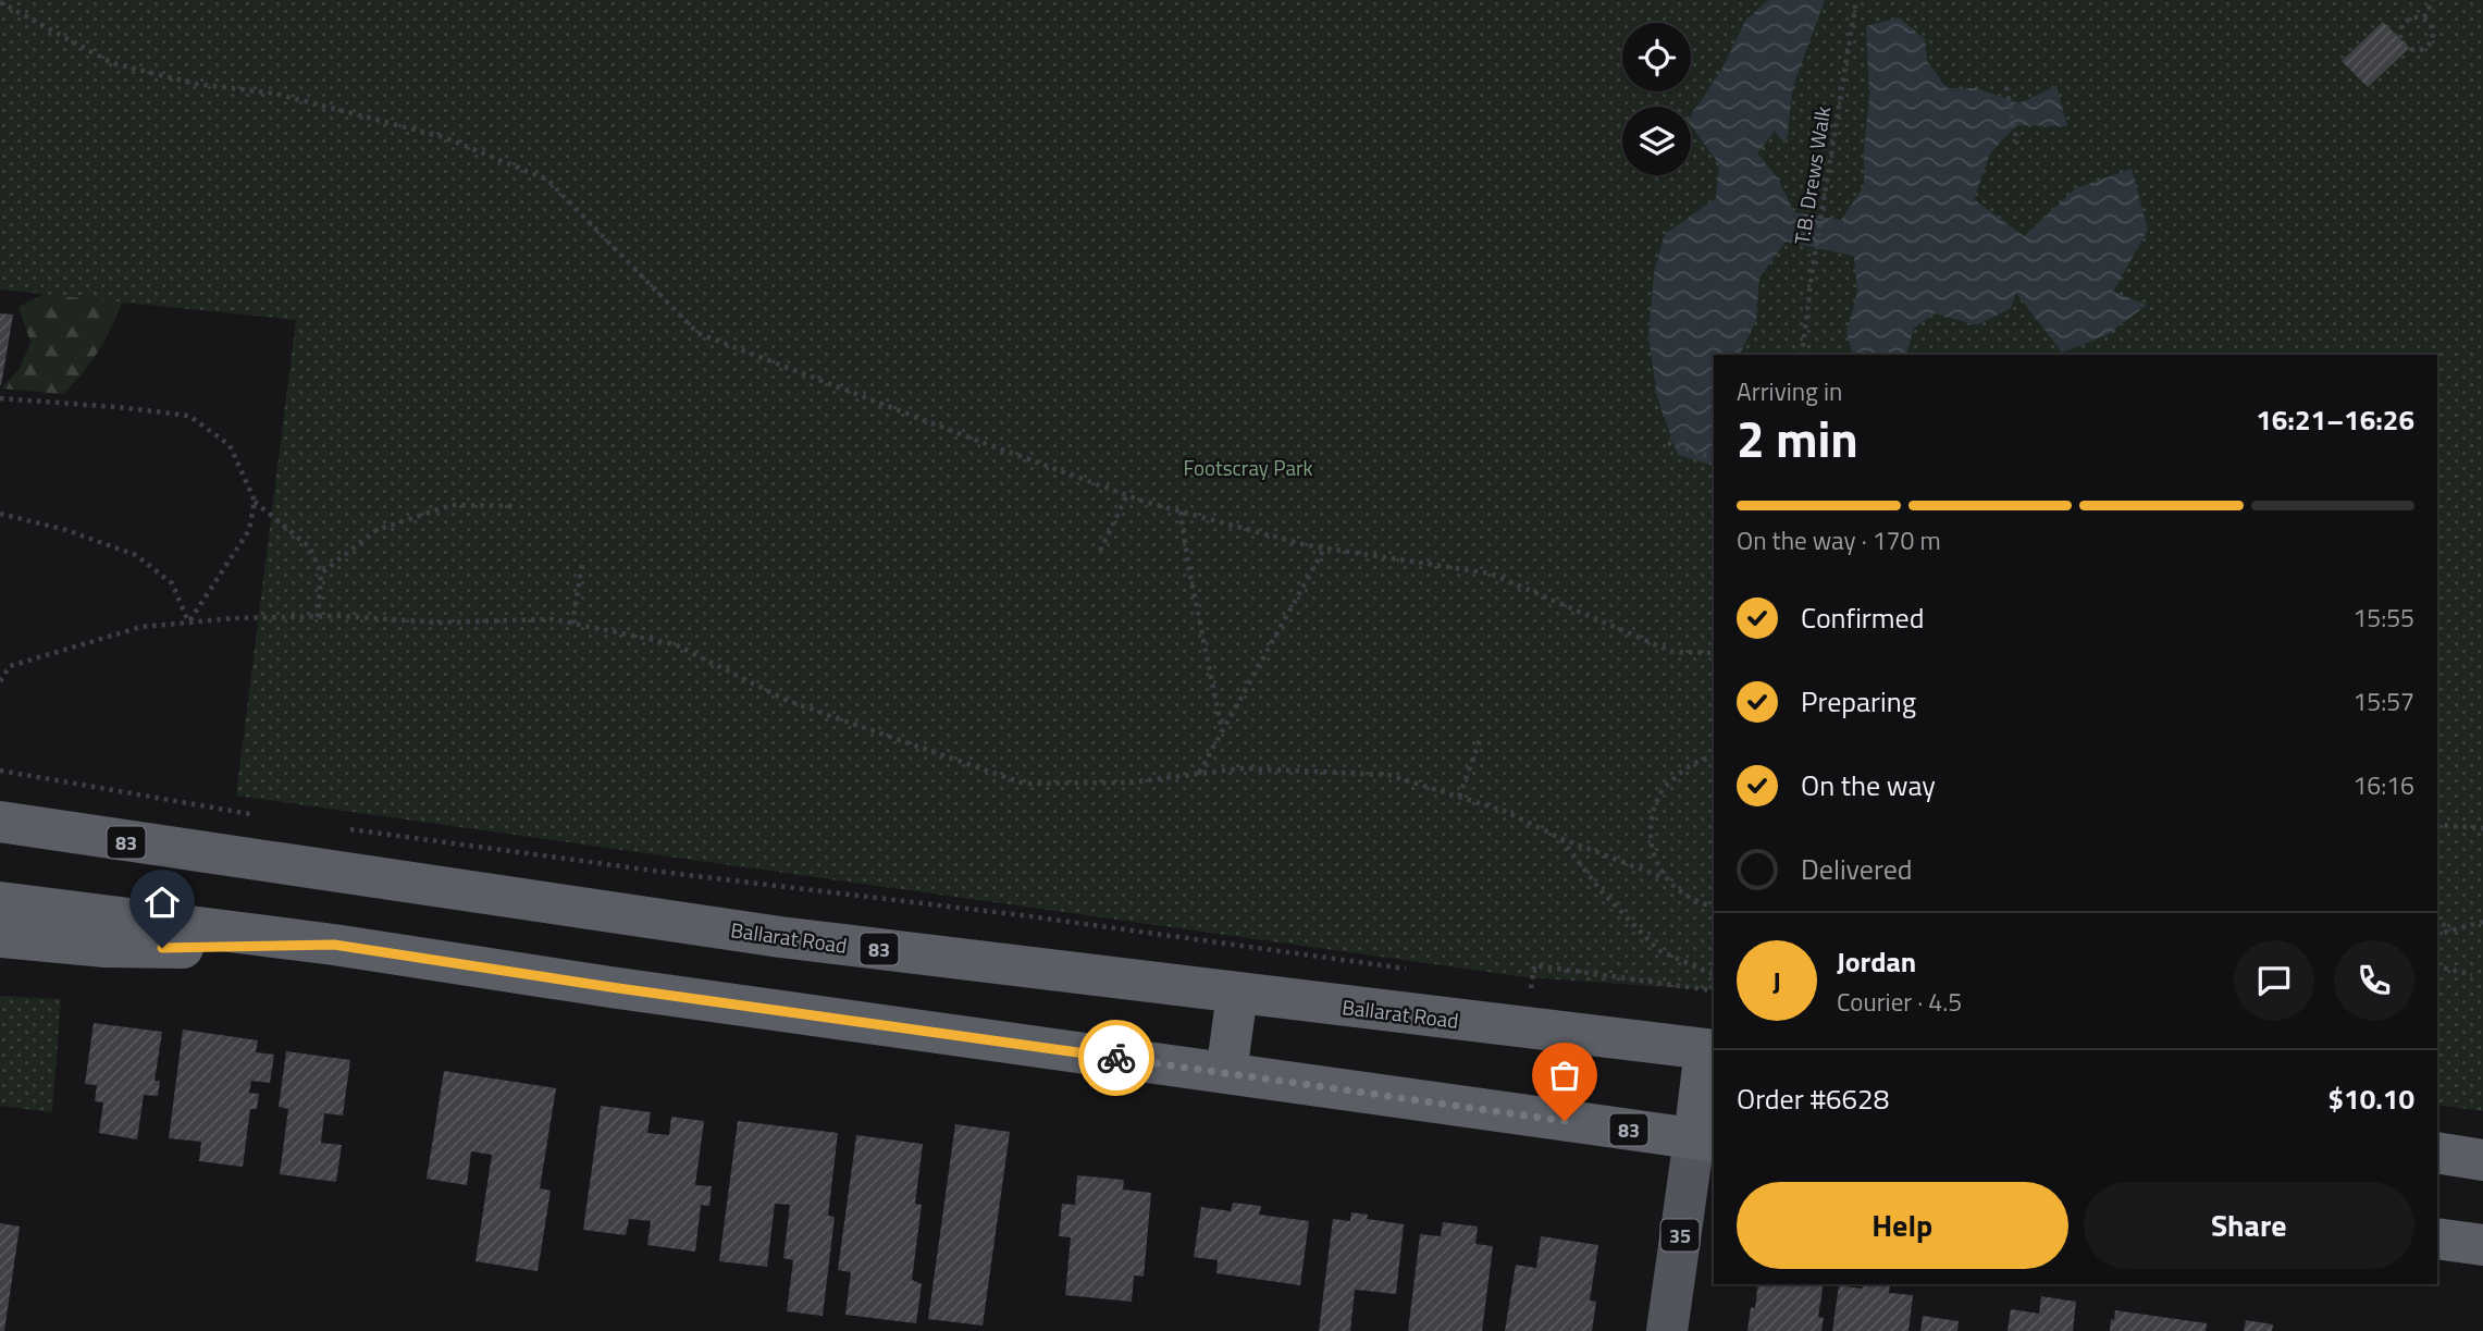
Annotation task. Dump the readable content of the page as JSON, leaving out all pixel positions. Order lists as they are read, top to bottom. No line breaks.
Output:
{"streets":{"highway":["83","Ballarat Road","35"],"path":["T.B. Drews Walk"]},"crossings":[["83","35"],["Ballarat Road","35"]],"parks":["Footscray Park"],"page":{"heading":["2 min","Arriving in","16:21–16:26"],"panel":["Jordan","Courier · 4.5","Order #6628","$10.10"],"bar":"On the way · 170 m","list":[["Confirmed","15:55"],["Preparing","15:57"],["On the way","16:16"],"Delivered"],"round":"J","buttons":["Help","Share"]}}
